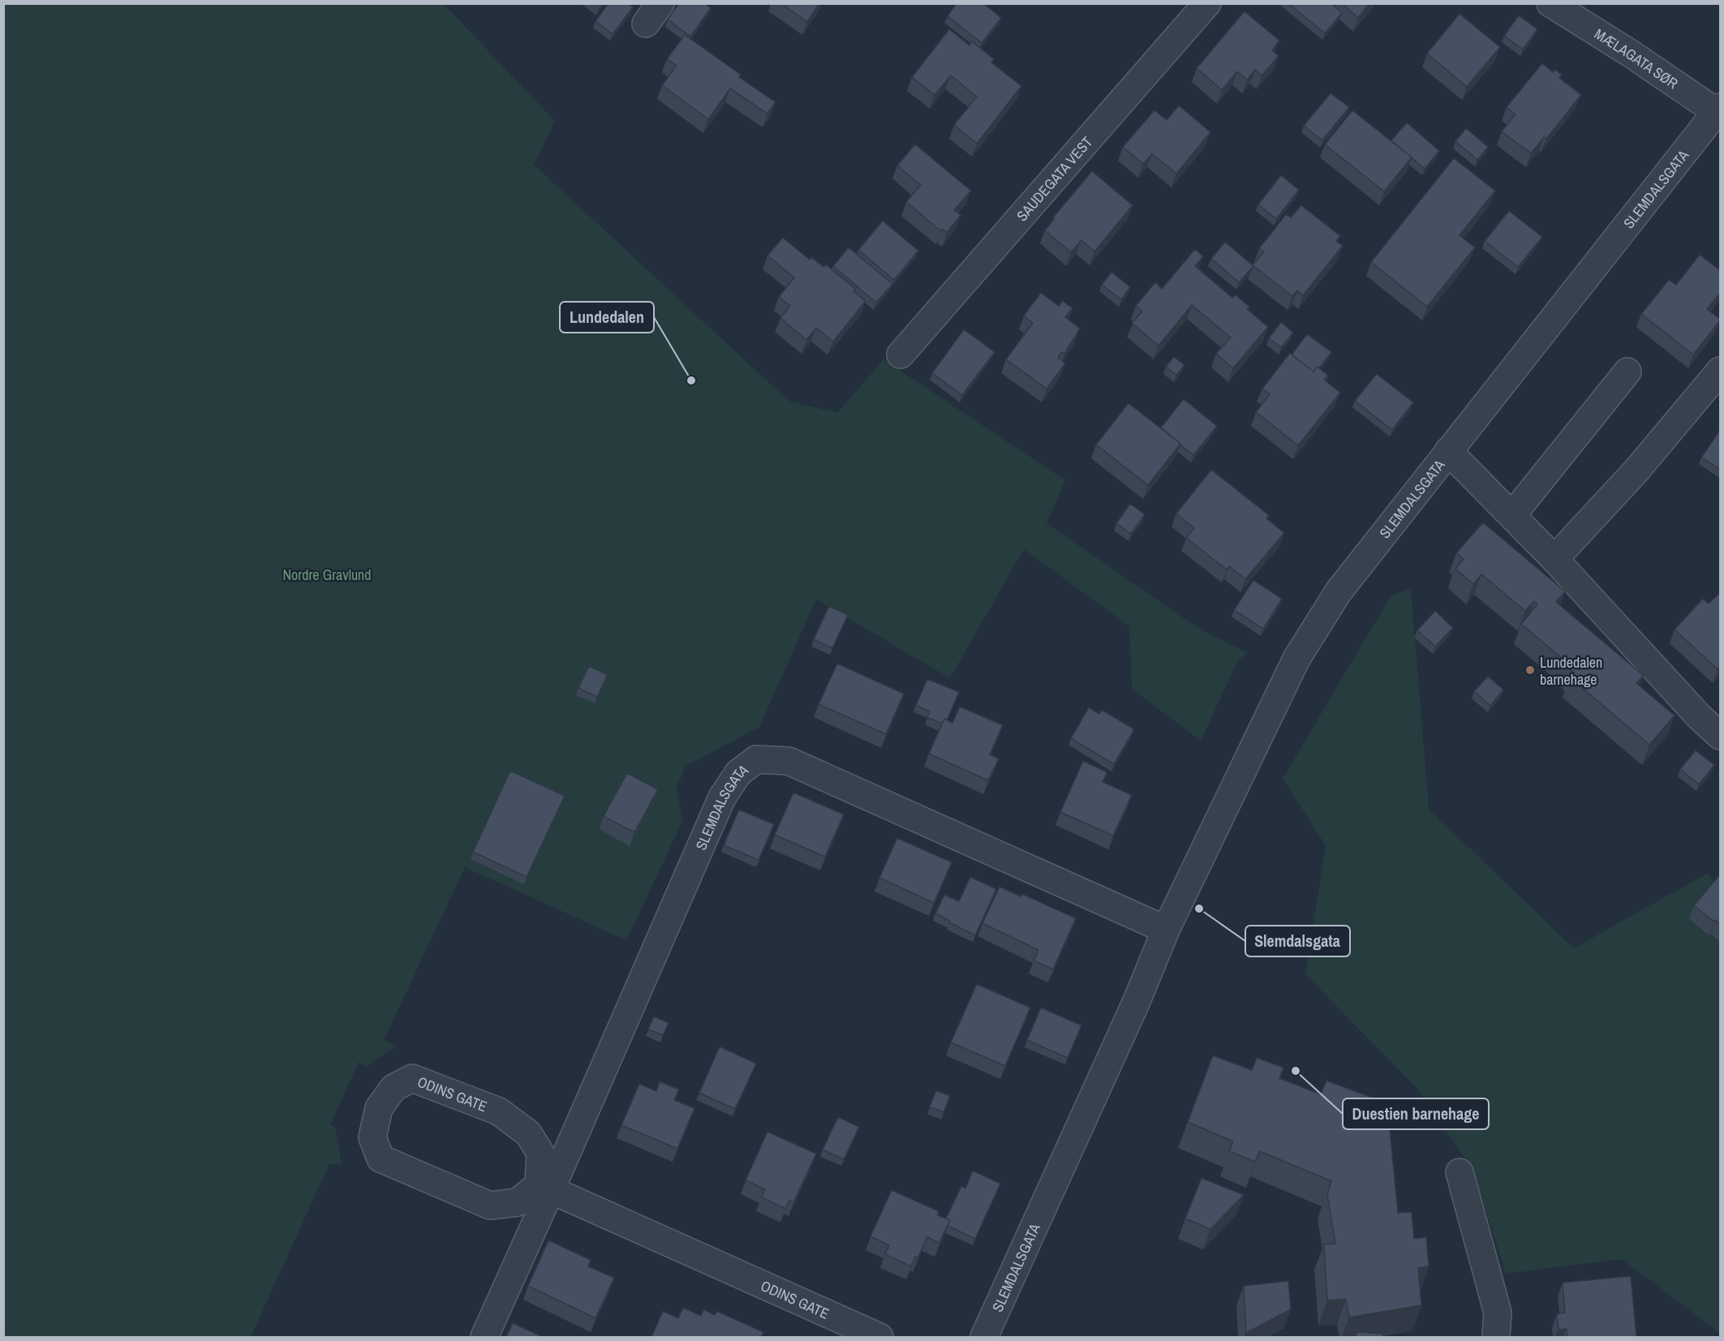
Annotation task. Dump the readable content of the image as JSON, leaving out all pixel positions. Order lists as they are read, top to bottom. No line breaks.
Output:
{"streets":{"street":["MÆLAGATA SØR","SAUDEGATA VEST","SLEMDALSGATA","ODINS GATE"]},"crossings":[["MÆLAGATA SØR","SLEMDALSGATA"],["SLEMDALSGATA","ODINS GATE"]],"parks":["Nordre Gravlund"],"places":["Lundedalen","Lundedalen barnehage","Slemdalsgata","Duestien barnehage"]}
